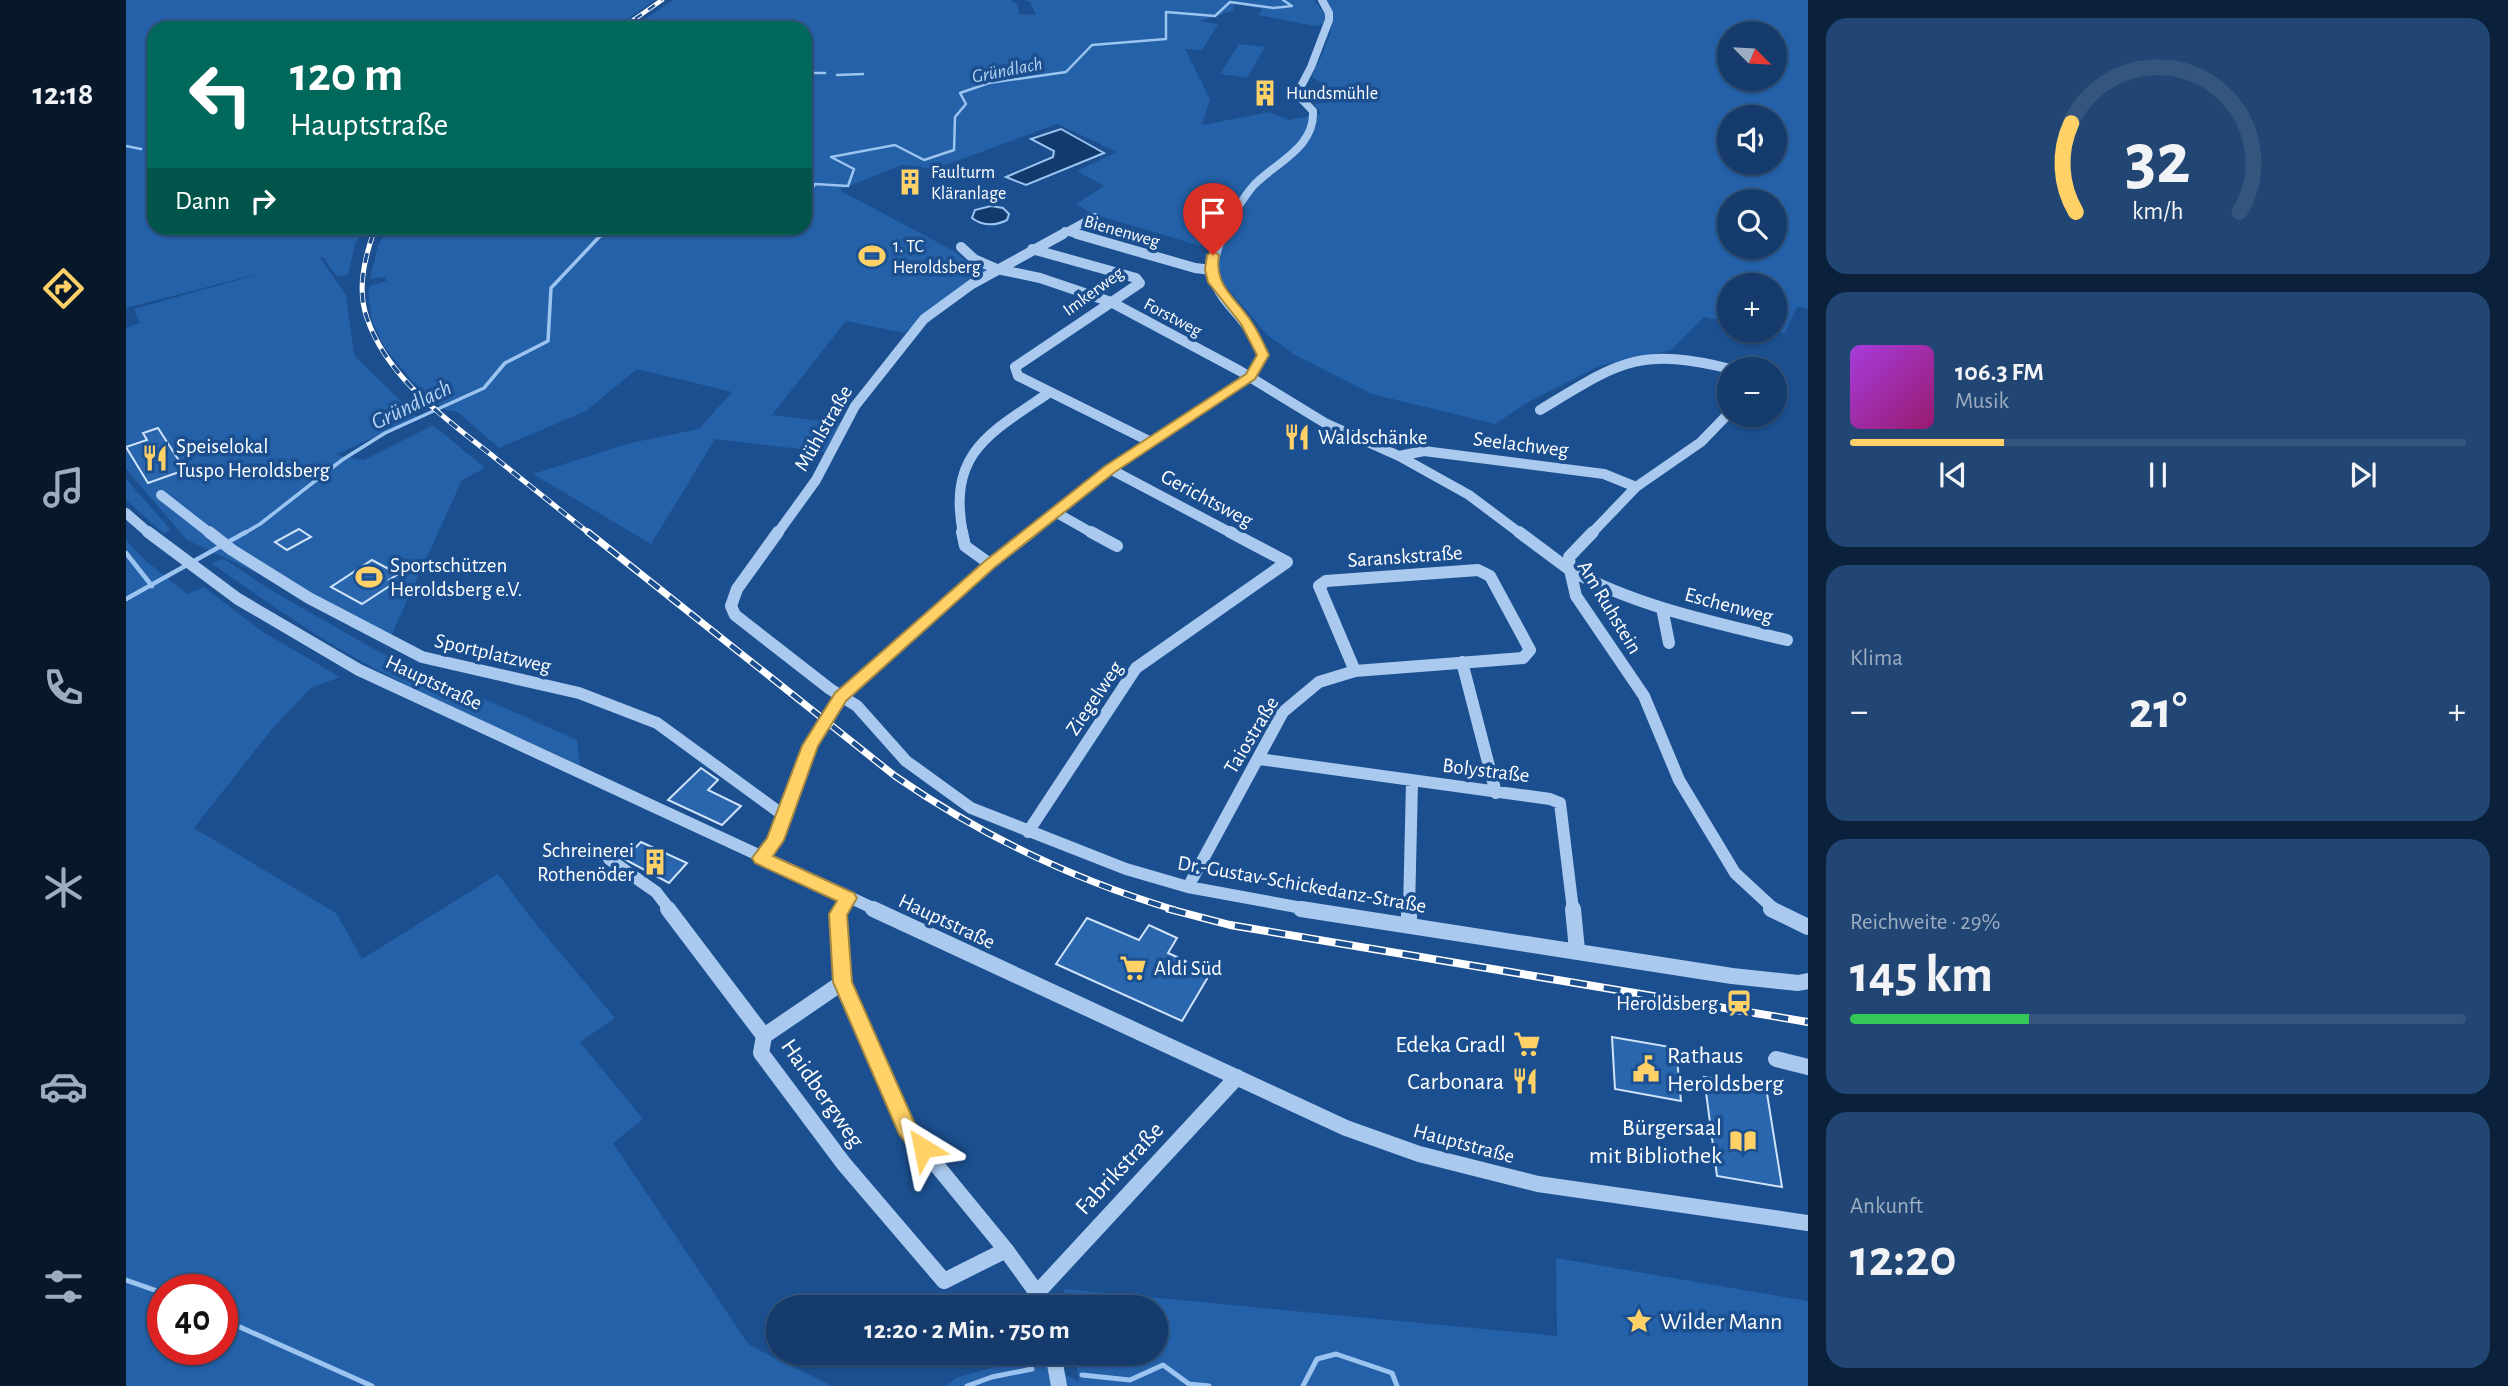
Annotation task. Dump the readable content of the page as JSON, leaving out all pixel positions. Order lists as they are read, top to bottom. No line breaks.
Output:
{"streets":{"street":["Bienenweg","Imkerweg","Forstweg","Mühlstraße","Seelachweg","Gerichtsweg","Saranskstraße","Eschenweg","Am Ruhstein","Sportplatzweg","Hauptstraße","Ziegelweg","Taiostraße","Bolystraße","Dr.-Gustav-Schickedanz-Straße","Haidbergweg","Fabrikstraße"]},"crossings":[["Bienenweg","Mühlstraße"],["Imkerweg","Forstweg"],["Imkerweg","Mühlstraße"],["Forstweg","Mühlstraße"],["Forstweg","Am Ruhstein"],["Mühlstraße","Dr.-Gustav-Schickedanz-Straße"],["Seelachweg","Am Ruhstein"],["Gerichtsweg","Ziegelweg"],["Saranskstraße","Taiostraße"],["Eschenweg","Am Ruhstein"],["Hauptstraße","Fabrikstraße"],["Ziegelweg","Dr.-Gustav-Schickedanz-Straße"],["Taiostraße","Bolystraße"],["Taiostraße","Dr.-Gustav-Schickedanz-Straße"],["Bolystraße","Dr.-Gustav-Schickedanz-Straße"]],"water":["Gründlach"],"places":{"building":["Hundsmühle","Faulturm Kläranlage","Schreinerei Rothenöder"],"sports":["1. TC Heroldsberg","Sportschützen Heroldsberg e.V."],"restaurant":["Waldschänke","Speiselokal Tuspo Heroldsberg","Carbonara"],"supermarket":["Aldi Süd","Edeka Gradl"],"station":["Heroldsberg"],"public building":["Rathaus Heroldsberg"],"library":["Bürgersaal mit Bibliothek"],"place":["Wilder Mann"]},"north":"bottom right","page":{"tabs":"12:18","map_buttons":["+","−"],"turn":["120 m","Hauptstraße"],"then":"Dann","song":["106.3 FM","Musik"],"tile":["Klima",["Reichweite · 29%","145 km"],["Ankunft","12:20"]],"heat":["−","21°","+"],"limit":"40","trip":"12:20 · 2 Min. · 750 m","gauge":["32","km/h"]}}
